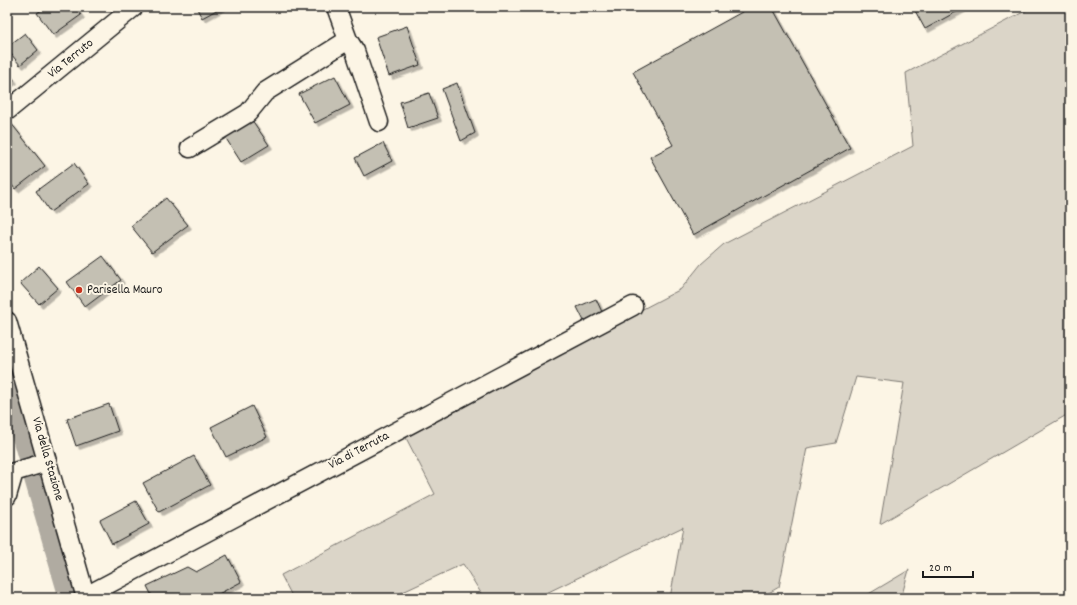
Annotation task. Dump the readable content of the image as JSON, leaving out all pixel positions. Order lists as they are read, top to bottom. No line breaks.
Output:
{"streets":{"street":["Via Terruto","Via di Terruta","Via della Stazione"]},"crossings":[["Via di Terruta","Via della Stazione"]],"places":["Parisella Mauro"],"scale_bar":"20 m"}
